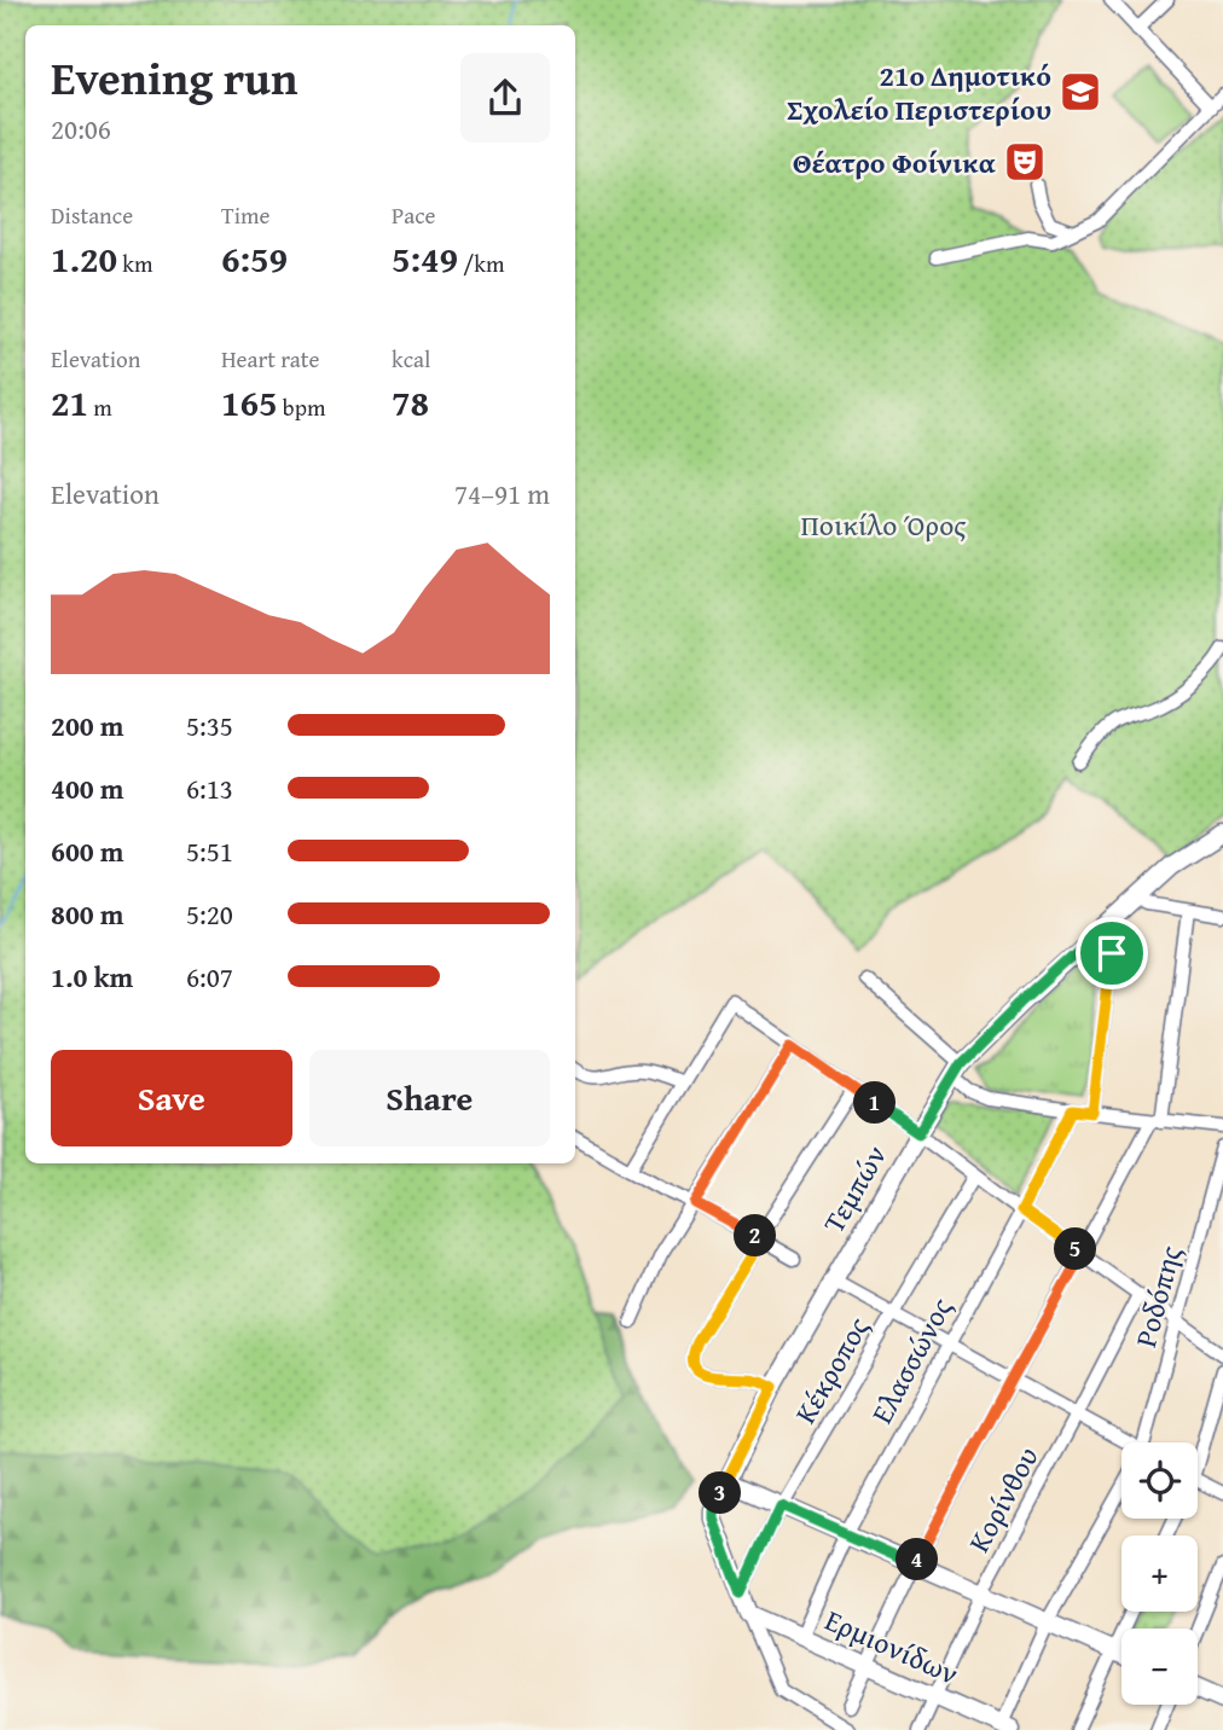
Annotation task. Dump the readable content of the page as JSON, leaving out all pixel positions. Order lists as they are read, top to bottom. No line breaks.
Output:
{"streets":{"street":["Τεμπών","Ροδόπης","Ελασσώνος","Κέκροπος","Κορίνθου","Ερμιονίδων"]},"crossings":[["Τεμπών","Κέκροπος"],["Τεμπών","Ερμιονίδων"],["Ροδόπης","Ερμιονίδων"],["Ελασσώνος","Ερμιονίδων"],["Κορίνθου","Ερμιονίδων"]],"parks":["Ποικίλο Όρος"],"places":{"school or university":["21ο Δημοτικό Σχολείο Περιστερίου"],"theatre":["Θέατρο Φοίνικα"]},"page":{"heading":["Evening run","20:06"],"stats":[["Distance","1.20 km"],["Time","6:59"],["Pace","5:49 /km"],["Elevation","21 m"],["Heart rate","165 bpm"],["kcal","78"]],"chart":["Elevation","74–91 m"],"list":[{"name":"200 m","note":"5:35"},{"name":"400 m","note":"6:13"},{"name":"600 m","note":"5:51"},{"name":"800 m","note":"5:20"},{"name":"1.0 km","note":"6:07"}],"buttons":["Save","Share"],"pins":["1","2","5","3","4"],"map_buttons":["+","−"]}}
